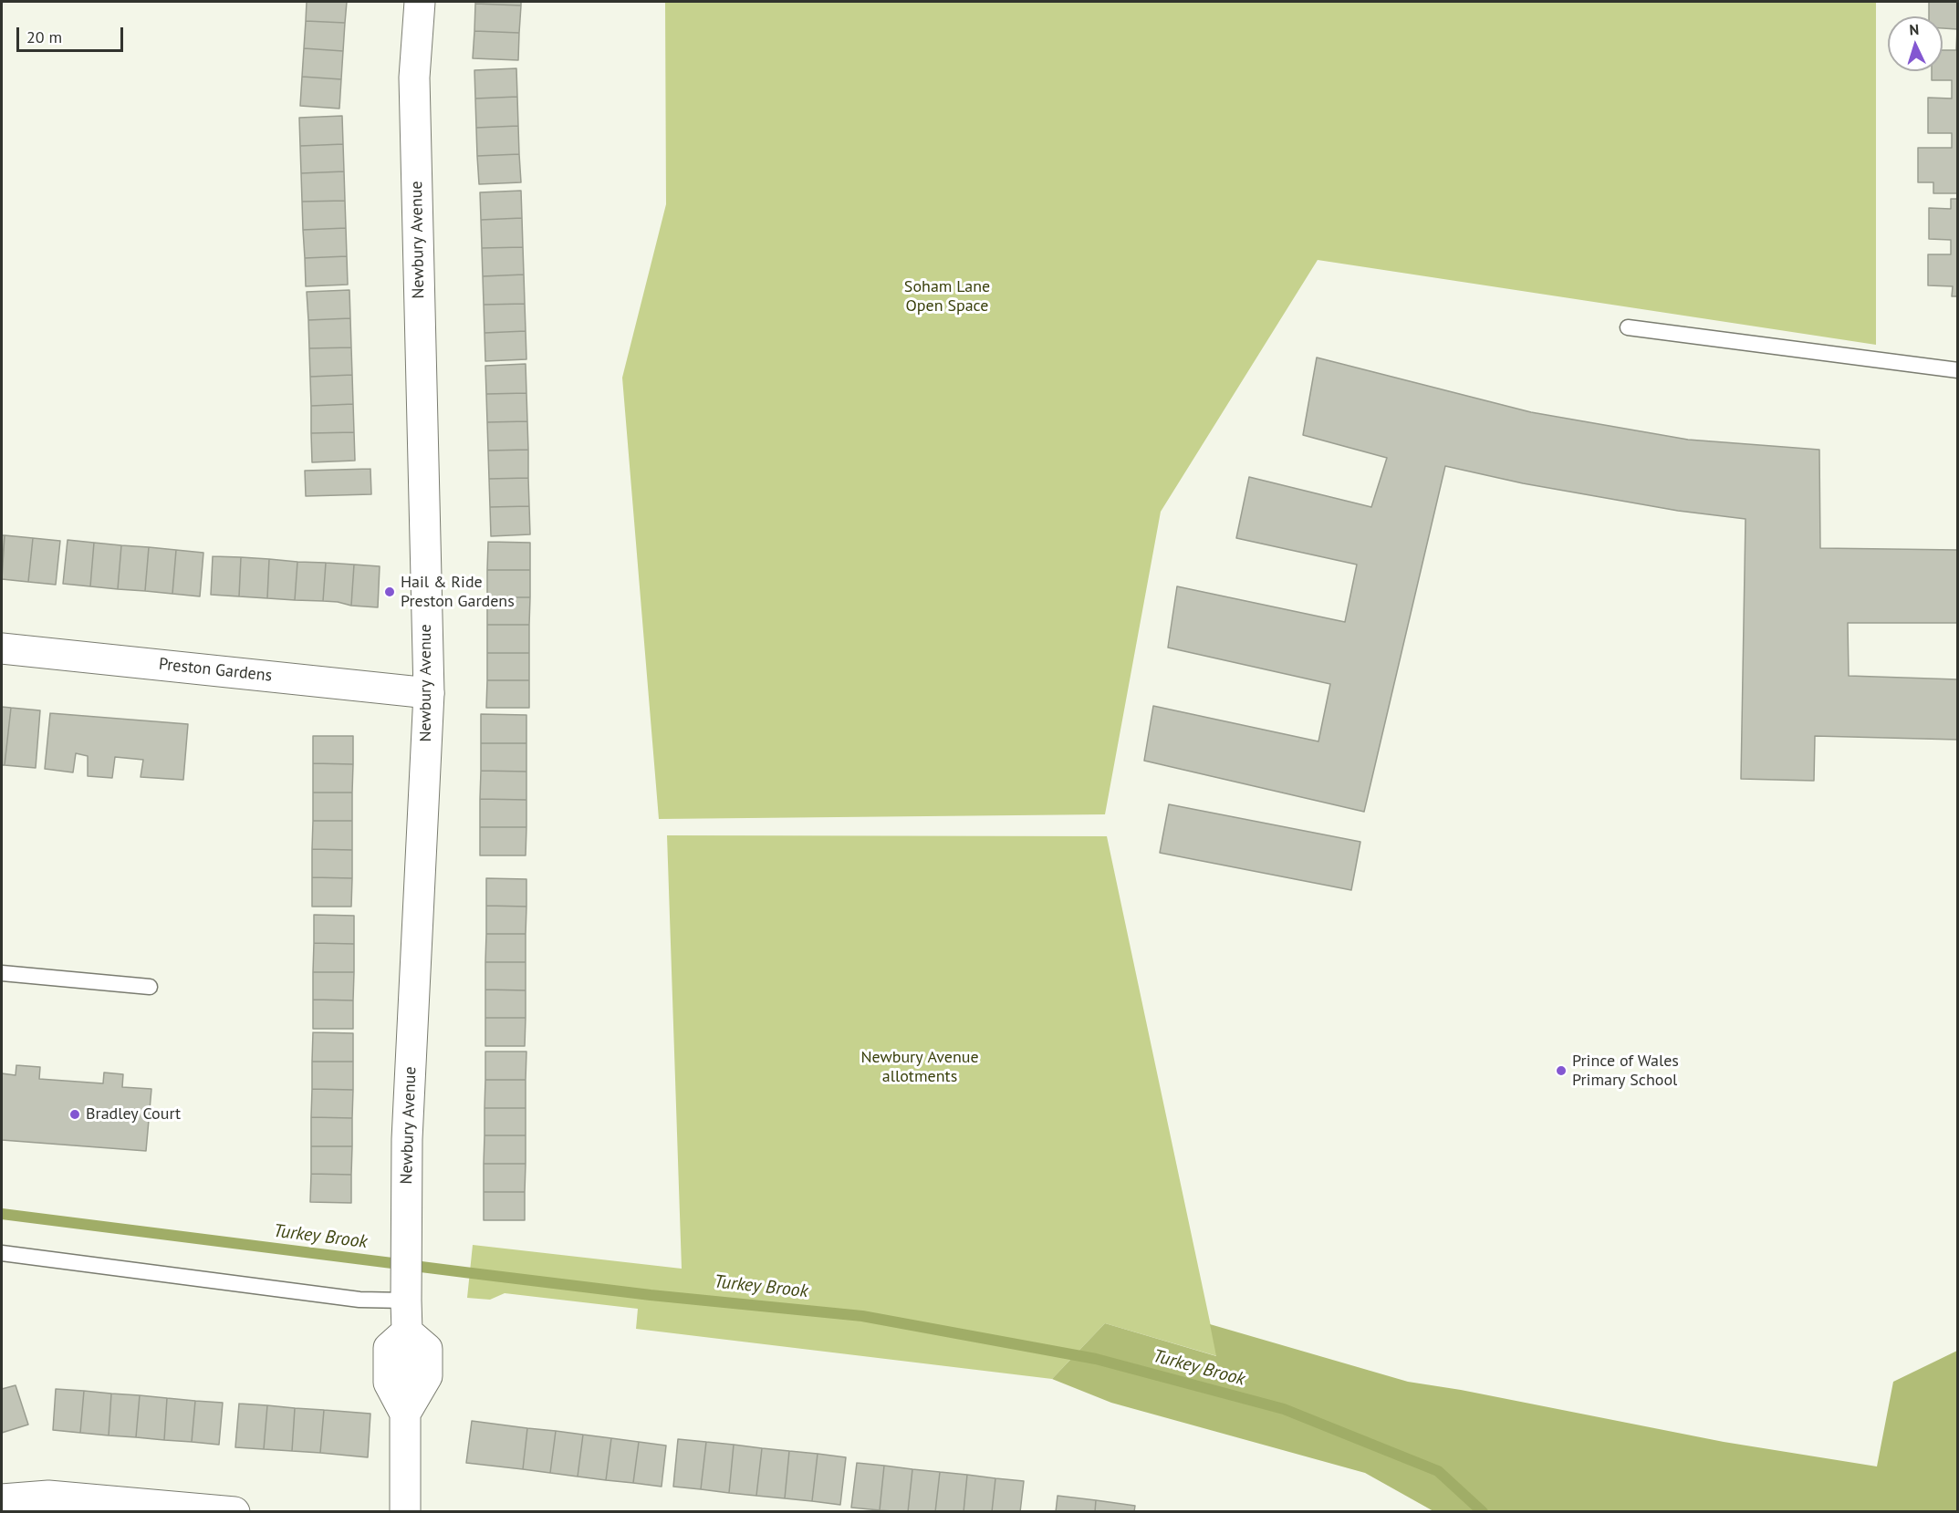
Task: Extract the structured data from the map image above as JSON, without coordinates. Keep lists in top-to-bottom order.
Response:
{
  "streets": {
    "street": ["Newbury Avenue", "Preston Gardens"]
  },
  "crossings": [
    ["Newbury Avenue", "Preston Gardens"]
  ],
  "water": ["Turkey Brook"],
  "parks": ["Soham Lane Open Space", "Newbury Avenue allotments"],
  "places": ["Hail & Ride Preston Gardens", "Prince of Wales Primary School", "Bradley Court"],
  "scale_bar": "20 m",
  "north": "top"
}
